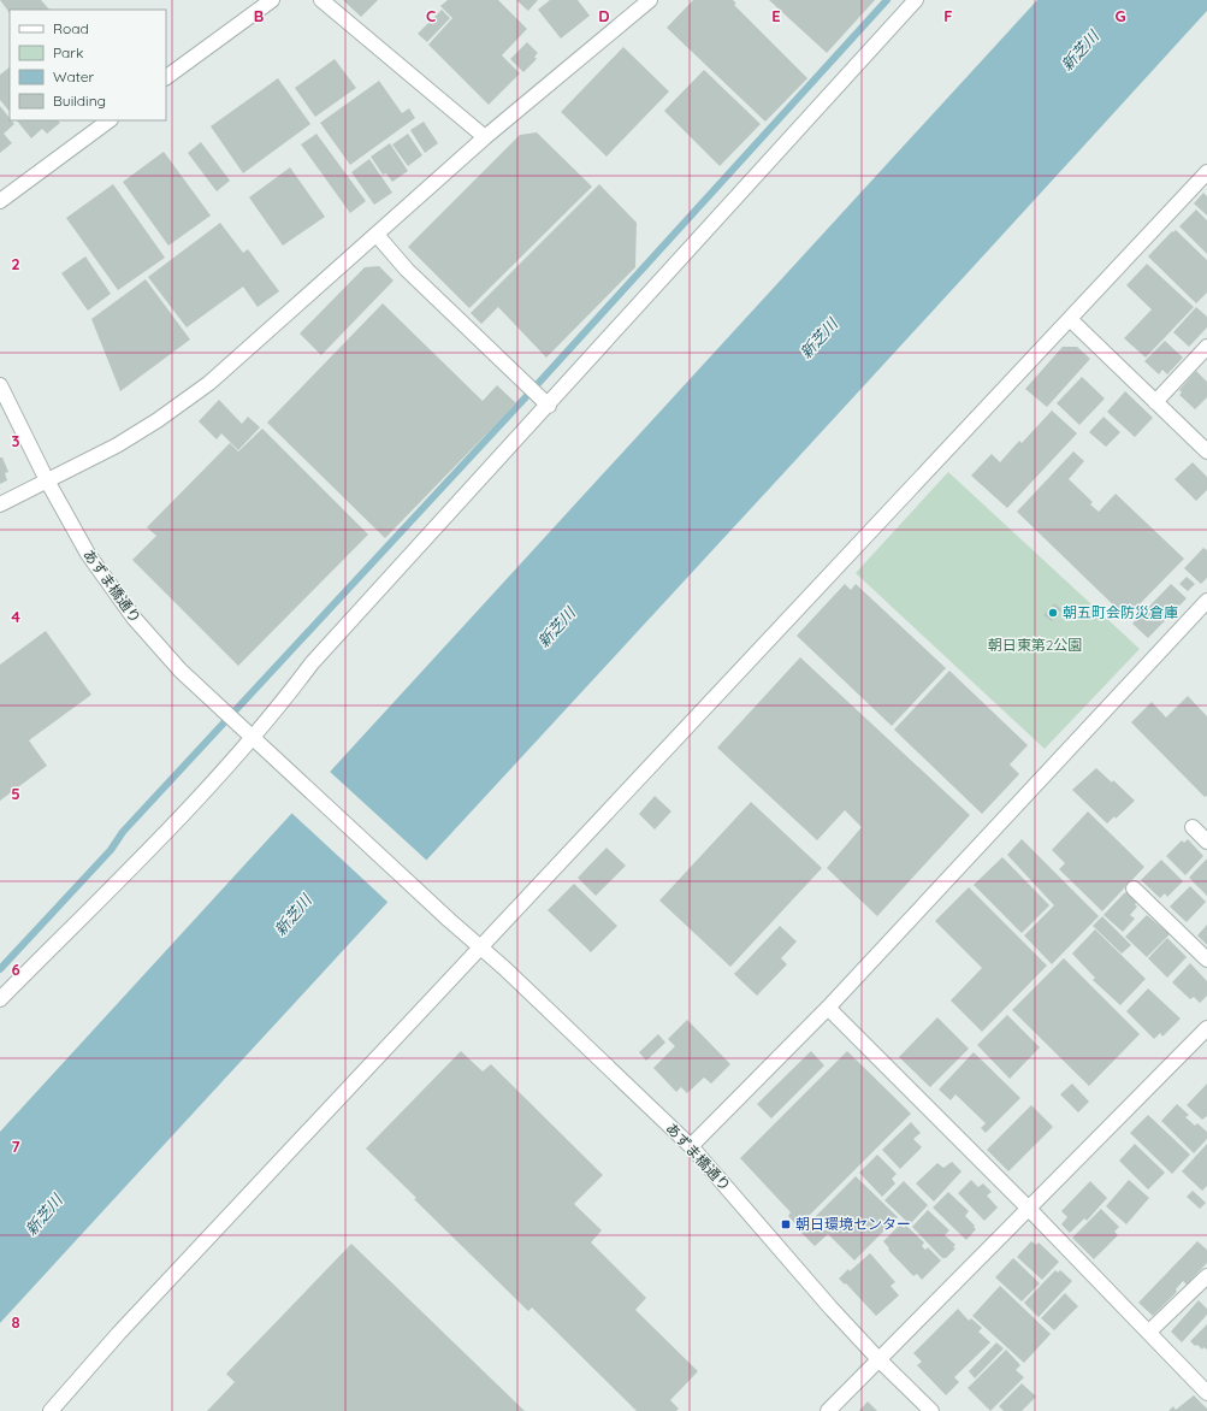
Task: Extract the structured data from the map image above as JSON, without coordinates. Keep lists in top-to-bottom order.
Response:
{
  "streets": {
    "street": ["あずま橋通り"]
  },
  "water": ["新芝川"],
  "parks": ["朝日東第2公園"],
  "places": {
    "other": ["朝五町会防災倉庫"],
    "transit": ["朝日環境センター"]
  },
  "legend": [
    "Road",
    "Park",
    "Water",
    "Building"
  ],
  "grid": {
    "columns": [
      "B",
      "C",
      "D",
      "E",
      "F",
      "G"
    ],
    "rows": [
      "2",
      "3",
      "4",
      "5",
      "6",
      "7",
      "8"
    ]
  }
}
